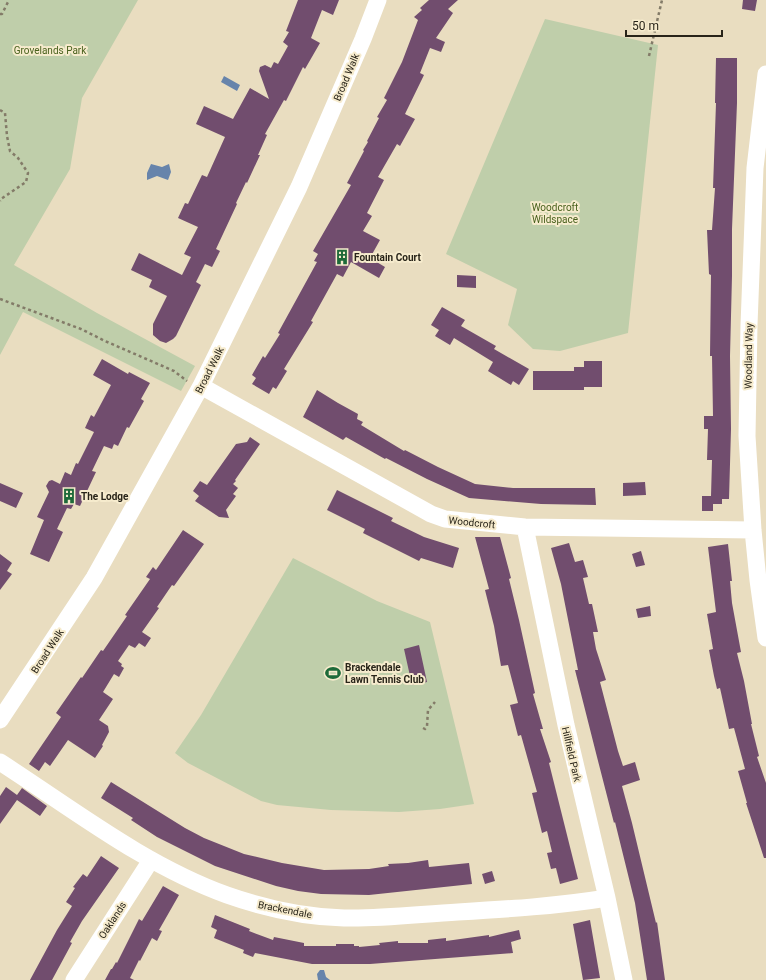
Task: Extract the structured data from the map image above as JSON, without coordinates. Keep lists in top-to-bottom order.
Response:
{
  "streets": {
    "street": [
      "Broad Walk",
      "Woodland Way",
      "Woodcroft",
      "Hillfield Park",
      "Brackendale",
      "Oaklands"
    ]
  },
  "crossings": [
    ["Broad Walk", "Woodcroft"],
    ["Woodland Way", "Woodcroft"],
    ["Woodcroft", "Hillfield Park"],
    ["Hillfield Park", "Brackendale"],
    ["Brackendale", "Oaklands"]
  ],
  "parks": ["Grovelands Park", "Woodcroft Wildspace"],
  "places": {
    "building": ["Fountain Court", "The Lodge"],
    "sports": ["Brackendale Lawn Tennis Club"]
  },
  "scale_bar": "50 m"
}
